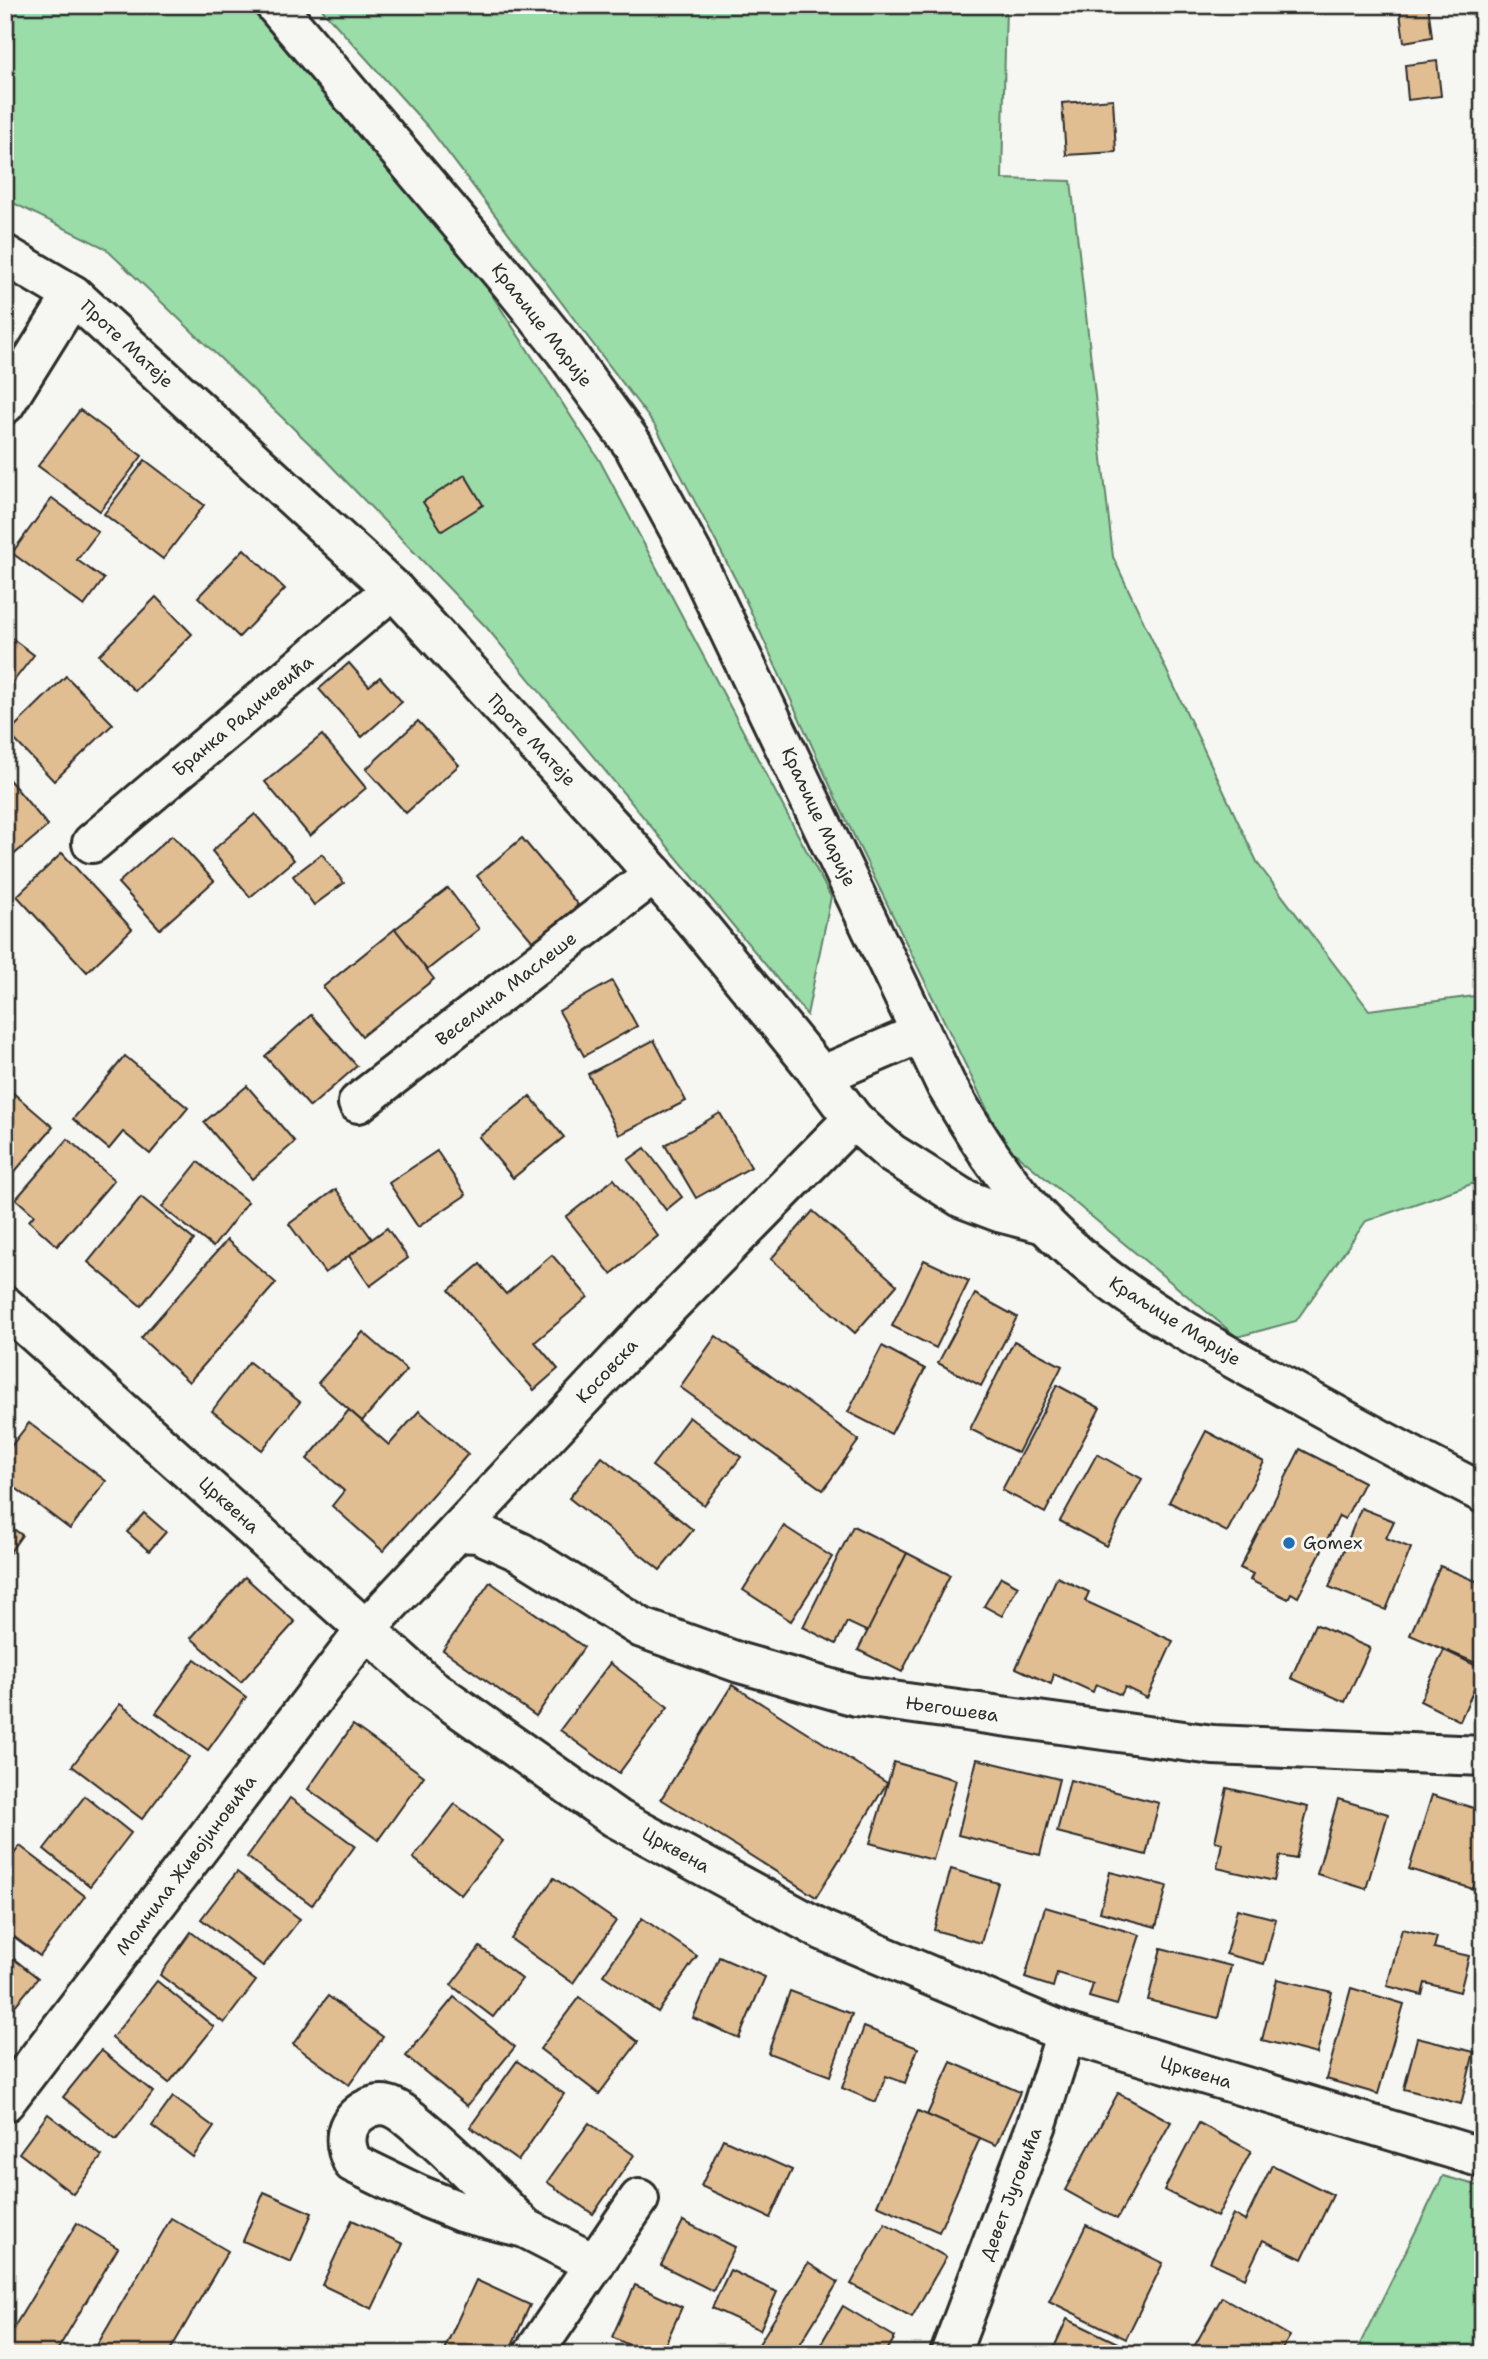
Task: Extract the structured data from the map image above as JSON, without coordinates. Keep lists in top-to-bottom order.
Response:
{
  "streets": {
    "street": [
      "Краљице Марије",
      "Проте Матеје",
      "Бранка Радичевића",
      "Веселина Маслеше",
      "Косовска",
      "Црквена",
      "Његошева",
      "Момчила Живојиновића",
      "Девет Југовића"
    ]
  },
  "crossings": [
    ["Краљице Марије", "Проте Матеје"],
    ["Проте Матеје", "Бранка Радичевића"],
    ["Проте Матеје", "Веселина Маслеше"],
    ["Проте Матеје", "Косовска"],
    ["Косовска", "Црквена"],
    ["Косовска", "Његошева"],
    ["Косовска", "Момчила Живојиновића"],
    ["Црквена", "Момчила Живојиновића"],
    ["Црквена", "Девет Југовића"]
  ],
  "places": ["Gomex"]
}
